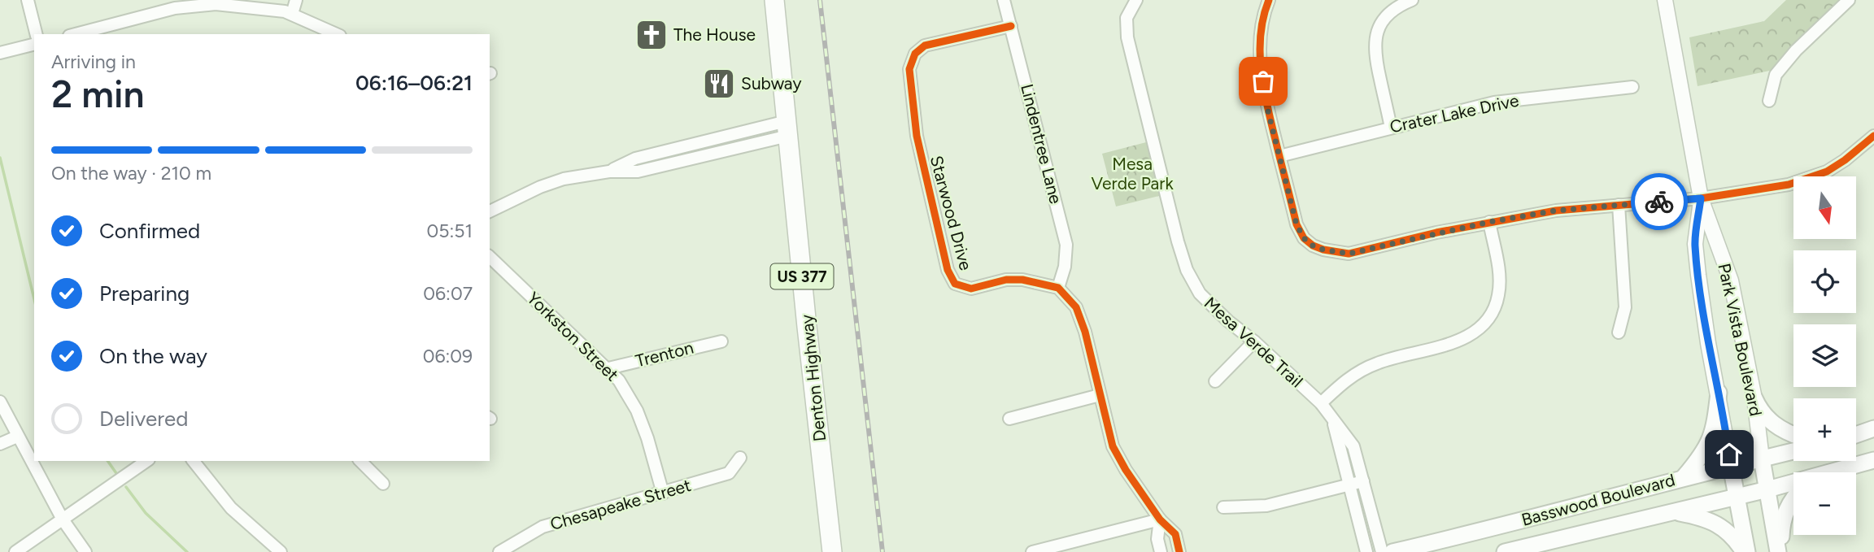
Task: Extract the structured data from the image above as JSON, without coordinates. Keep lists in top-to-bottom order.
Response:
{
  "streets": {
    "main road": [
      "US 377",
      "Park Vista Boulevard",
      "Denton Highway",
      "Basswood Boulevard"
    ],
    "street": [
      "Crater Lake Drive",
      "Lindentree Lane",
      "Starwood Drive",
      "Yorkston Street",
      "Mesa Verde Trail",
      "Trenton",
      "Chesapeake Street"
    ]
  },
  "crossings": [
    ["Lindentree Lane", "Starwood Drive"],
    ["Yorkston Street", "Trenton"],
    ["Yorkston Street", "Chesapeake Street"],
    ["Park Vista Boulevard", "Basswood Boulevard"]
  ],
  "parks": ["Mesa Verde Park"],
  "places": {
    "church": ["The House"],
    "restaurant": ["Subway"]
  },
  "north": "bottom",
  "page": {
    "heading": ["2 min", "Arriving in", "06:16–06:21"],
    "bar": "On the way · 210 m",
    "map_buttons": ["+", "−"],
    "list": [
      ["Confirmed", "05:51"],
      ["Preparing", "06:07"],
      ["On the way", "06:09"],
      "Delivered"
    ]
  }
}
